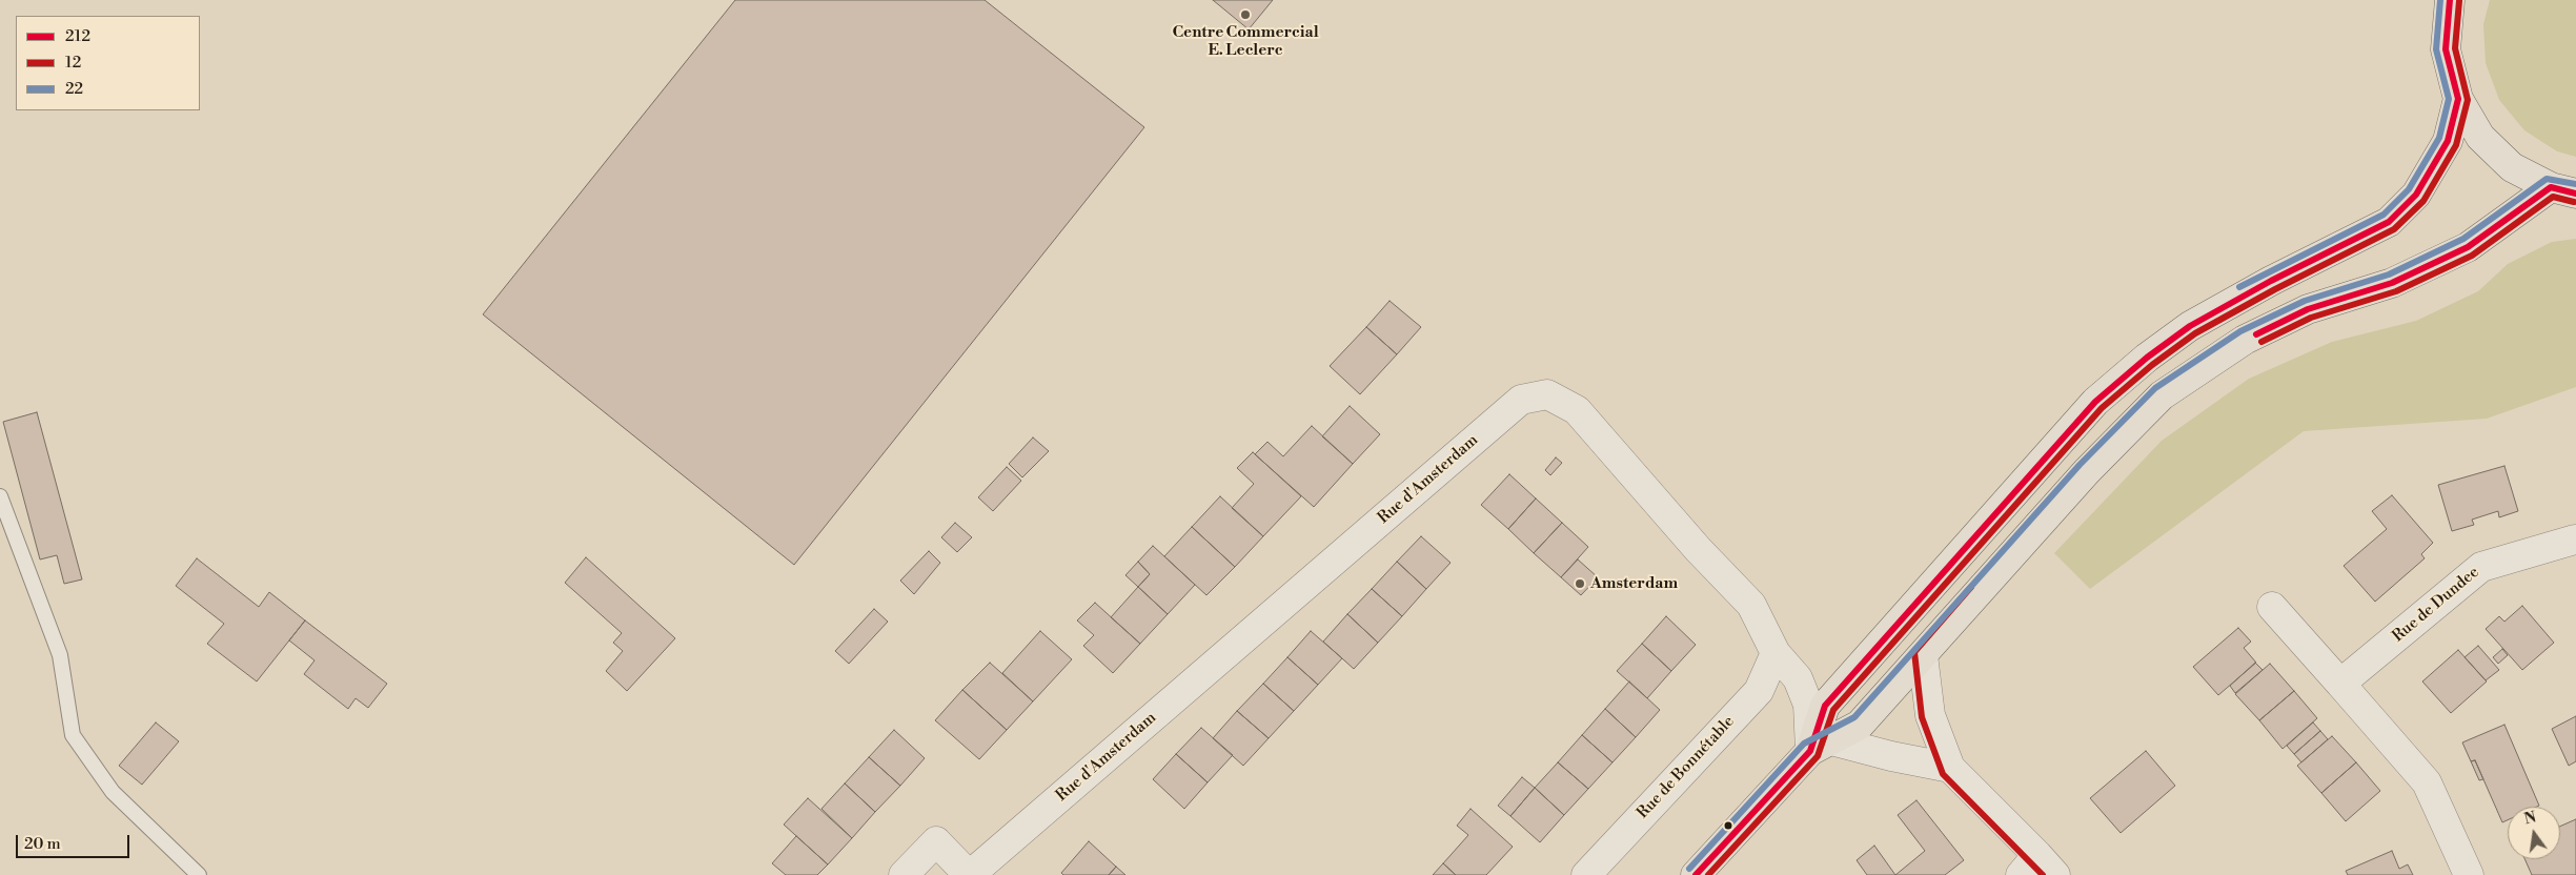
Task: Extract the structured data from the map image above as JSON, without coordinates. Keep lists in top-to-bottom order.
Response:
{
  "streets": {
    "street": ["Rue d'Amsterdam", "Rue de Dundee", "Rue de Bonnétable"]
  },
  "crossings": [
    ["Rue d'Amsterdam", "Rue de Bonnétable"]
  ],
  "places": ["Centre Commercial E. Leclerc", "Amsterdam"],
  "lines": ["transit line 212", "transit line 22", "transit line 12"],
  "legend": ["212", "12", "22"],
  "scale_bar": "20 m",
  "north": "top"
}
